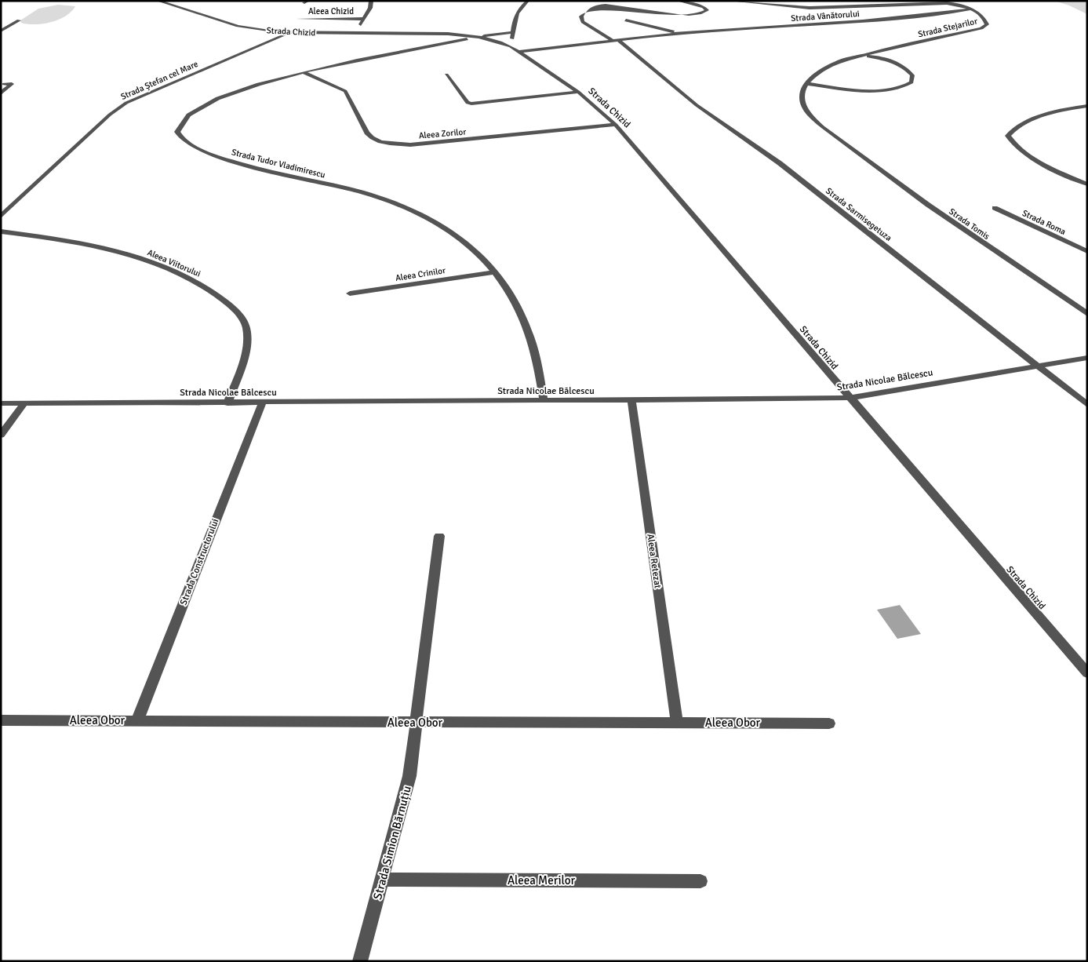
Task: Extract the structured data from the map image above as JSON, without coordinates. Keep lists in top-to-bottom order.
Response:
{
  "streets": {
    "street": [
      "Aleea Chizid",
      "Strada Vânătorului",
      "Strada Stejarilor",
      "Strada Chizid",
      "Strada Ștefan cel Mare",
      "Aleea Zorilor",
      "Strada Tudor Vladimirescu",
      "Strada Sarmisegetuza",
      "Strada Roma",
      "Strada Tomis",
      "Aleea Viitorului",
      "Aleea Crinilor",
      "Strada Nicolae Bălcescu",
      "Aleea Retezat",
      "Strada Constructorului",
      "Aleea Obor",
      "Strada Simion Bărnuțiu",
      "Aleea Merilor"
    ]
  },
  "crossings": [
    ["Aleea Chizid", "Strada Chizid"],
    ["Strada Vânătorului", "Strada Stejarilor"],
    ["Strada Vânătorului", "Strada Chizid"],
    ["Strada Vânătorului", "Strada Sarmisegetuza"],
    ["Strada Stejarilor", "Strada Tomis"],
    ["Strada Chizid", "Strada Ștefan cel Mare"],
    ["Strada Chizid", "Aleea Zorilor"],
    ["Strada Chizid", "Strada Tudor Vladimirescu"],
    ["Strada Chizid", "Strada Nicolae Bălcescu"],
    ["Aleea Zorilor", "Strada Tudor Vladimirescu"],
    ["Strada Tudor Vladimirescu", "Aleea Crinilor"],
    ["Strada Tudor Vladimirescu", "Strada Nicolae Bălcescu"],
    ["Strada Sarmisegetuza", "Strada Nicolae Bălcescu"],
    ["Aleea Viitorului", "Strada Nicolae Bălcescu"],
    ["Strada Nicolae Bălcescu", "Aleea Retezat"],
    ["Strada Nicolae Bălcescu", "Strada Constructorului"],
    ["Aleea Retezat", "Aleea Obor"],
    ["Strada Constructorului", "Aleea Obor"],
    ["Aleea Obor", "Strada Simion Bărnuțiu"],
    ["Strada Simion Bărnuțiu", "Aleea Merilor"]
  ]
}
